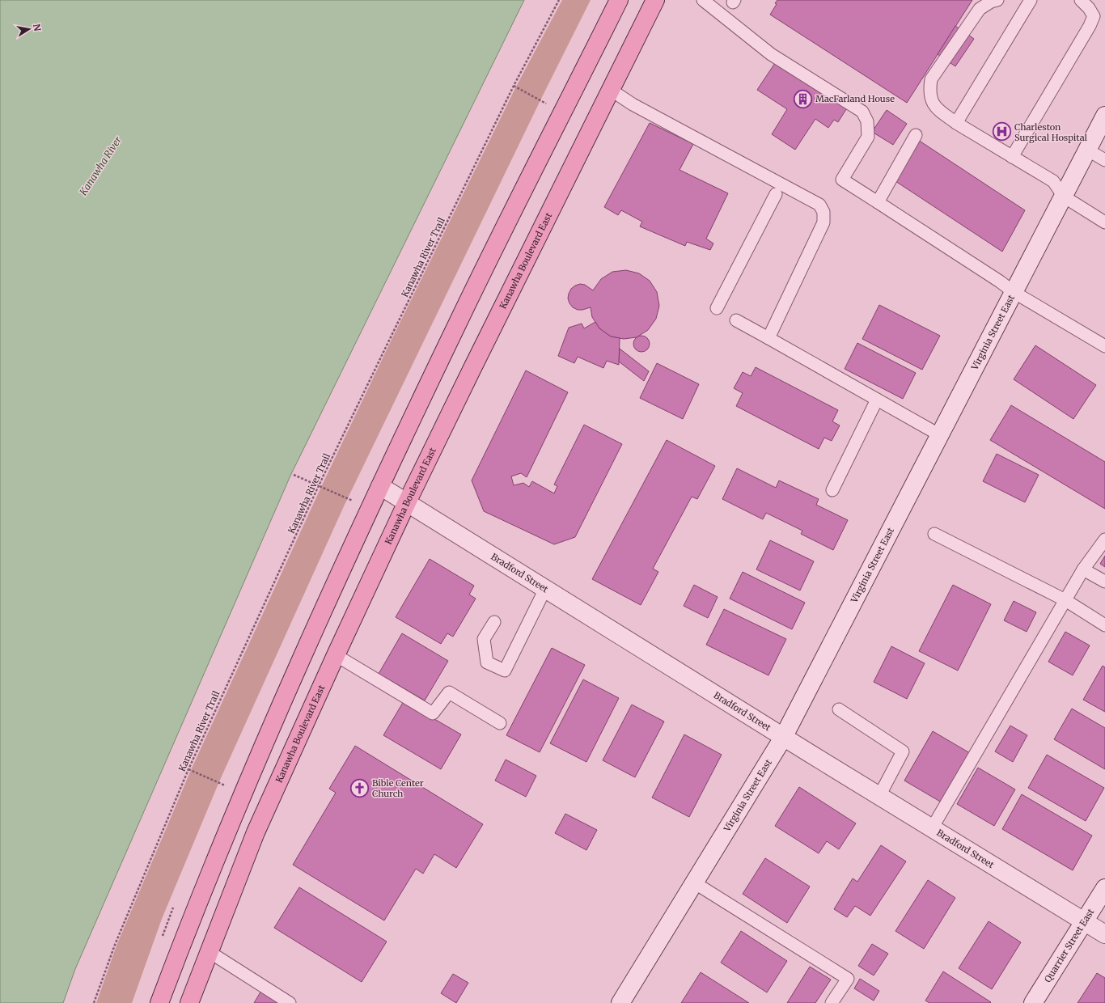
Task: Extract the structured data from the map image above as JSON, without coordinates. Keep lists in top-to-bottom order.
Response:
{
  "streets": {
    "main road": [
      "Kanawha Boulevard East",
      "Virginia Street East",
      "Bradford Street",
      "Quarrier Street East"
    ],
    "path": ["Kanawha River Trail"]
  },
  "crossings": [
    ["Kanawha Boulevard East", "Bradford Street"],
    ["Virginia Street East", "Bradford Street"],
    ["Bradford Street", "Quarrier Street East"]
  ],
  "water": ["Kanawha River"],
  "places": {
    "building": ["MacFarland House"],
    "hospital": ["Charleston Surgical Hospital"],
    "church": ["Bible Center Church"]
  },
  "north": "right"
}
